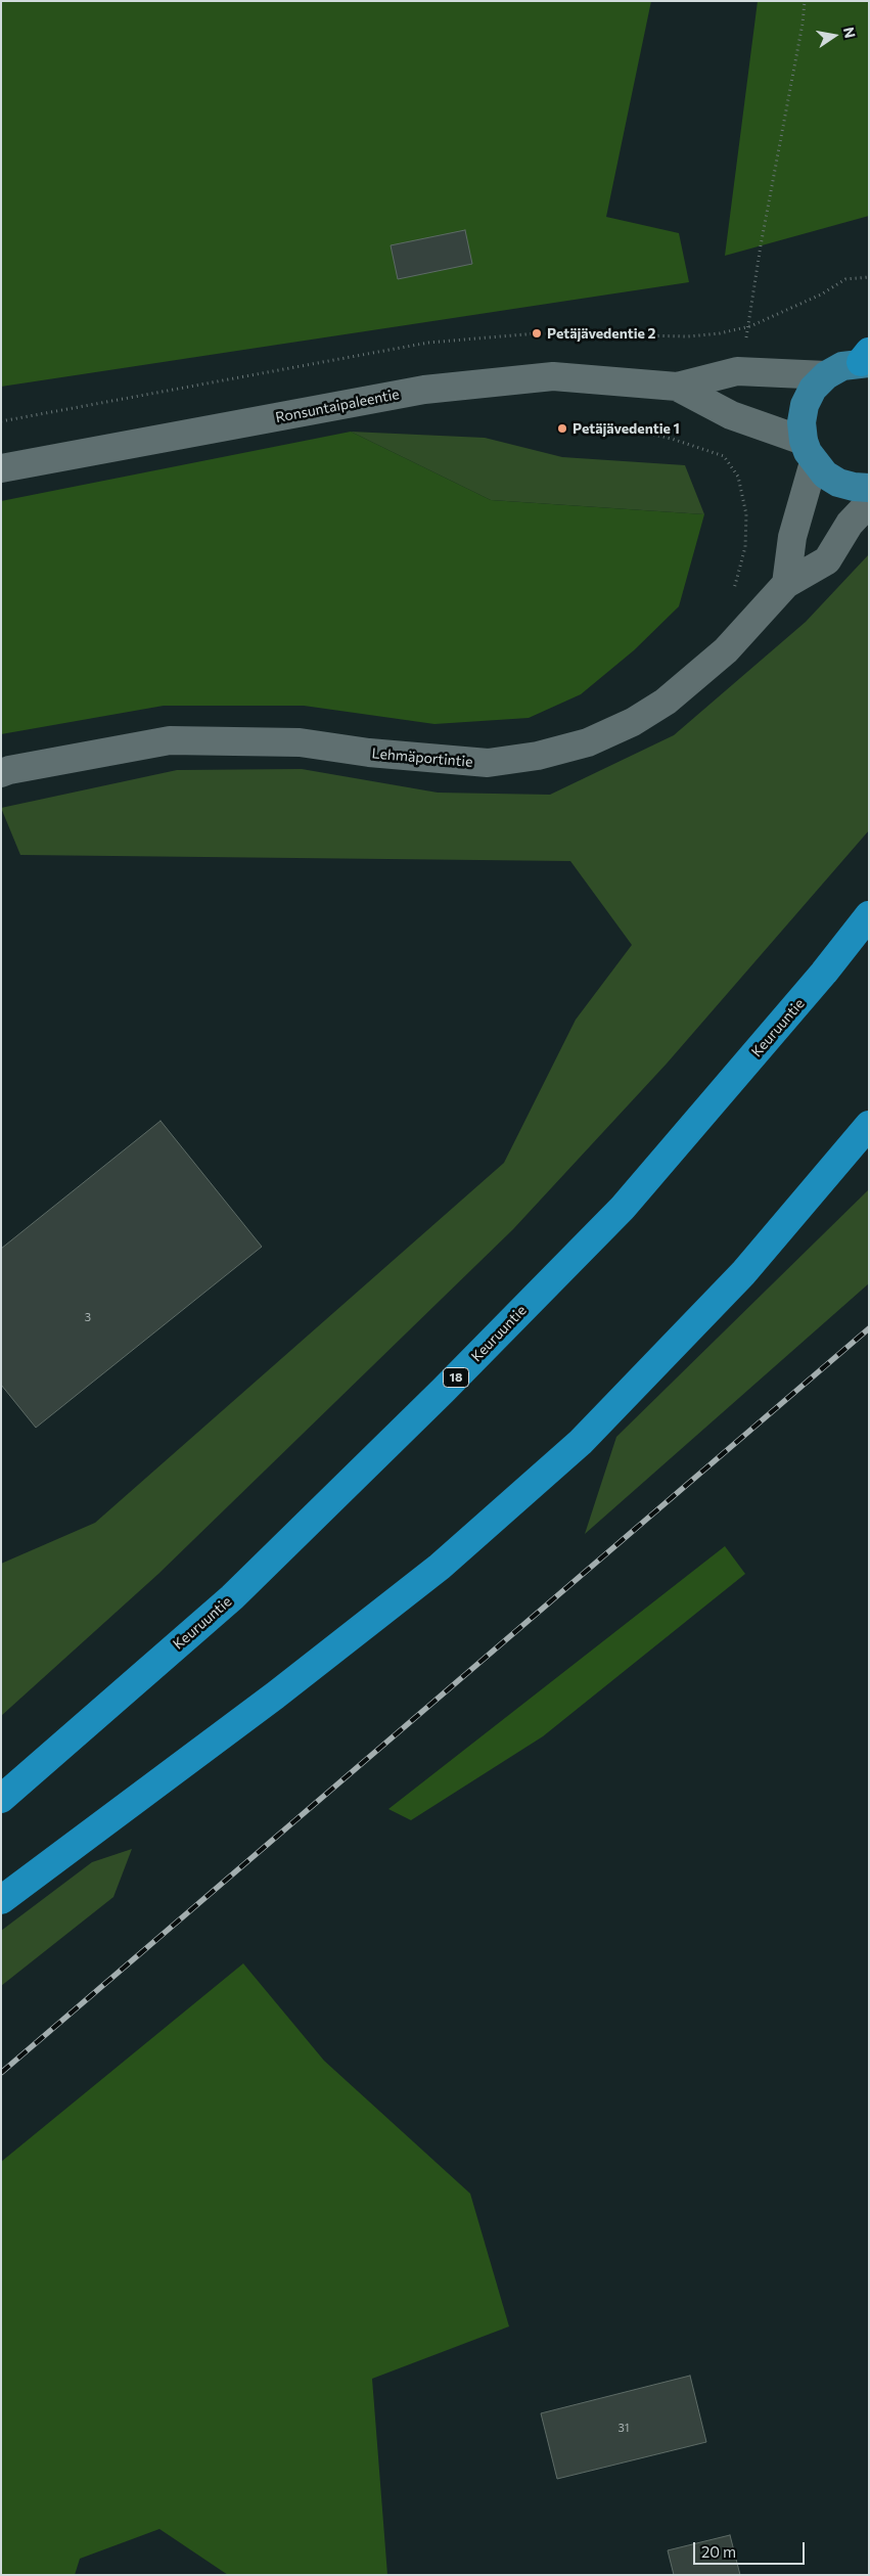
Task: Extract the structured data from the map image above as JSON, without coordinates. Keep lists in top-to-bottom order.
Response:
{
  "streets": {
    "highway": ["Keuruuntie", "18"],
    "street": ["Ronsuntaipaleentie", "Lehmäportintie"]
  },
  "places": ["Petäjävedentie 2", "Petäjävedentie 1"],
  "house_numbers": ["3", "31"],
  "scale_bar": "20 m",
  "north": "right"
}
